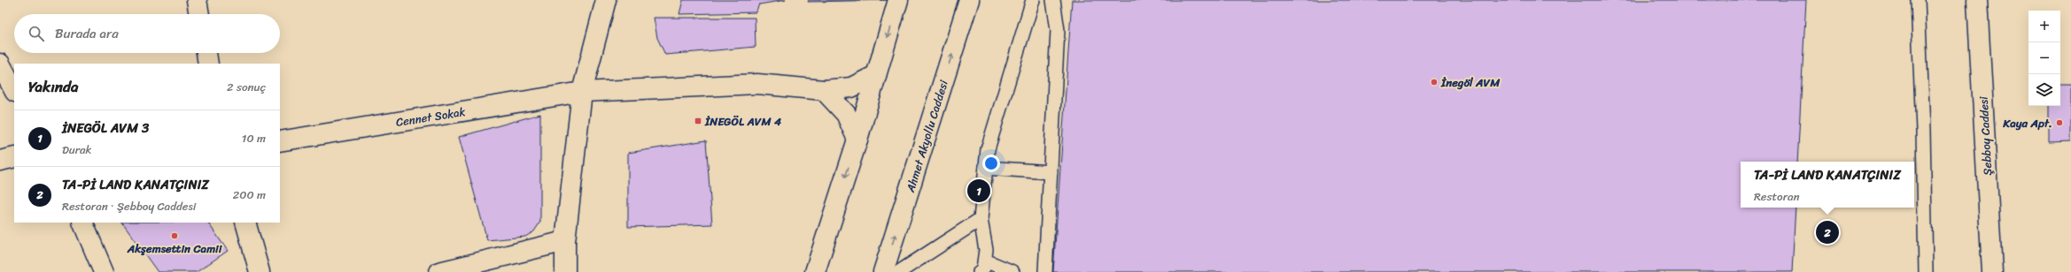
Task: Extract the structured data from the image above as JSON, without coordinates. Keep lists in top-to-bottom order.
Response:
{
  "streets": {
    "street": ["Cennet Sokak", "Ahmet Akyollu Caddesi", "Şebboy Caddesi"]
  },
  "places": {
    "other": ["İnegöl AVM", "Kaya Apt.", "Akşemsettin Camii"],
    "transit": ["İNEGÖL AVM 4"]
  },
  "page": {
    "map_buttons": ["+", "−"],
    "search": "Burada ara",
    "heading": ["Yakında", "2 sonuç"],
    "list": [
      {
        "mark": "1",
        "name": "İNEGÖL AVM 3",
        "note": "Durak",
        "value": "10 m"
      },
      {
        "mark": "2",
        "name": "TA-Pİ LAND KANATÇINIZ",
        "note": "Restoran · Şebboy Caddesi",
        "value": "200 m"
      }
    ],
    "popup": ["TA-Pİ LAND KANATÇINIZ", "Restoran"],
    "pins": ["1", "2"]
  }
}
